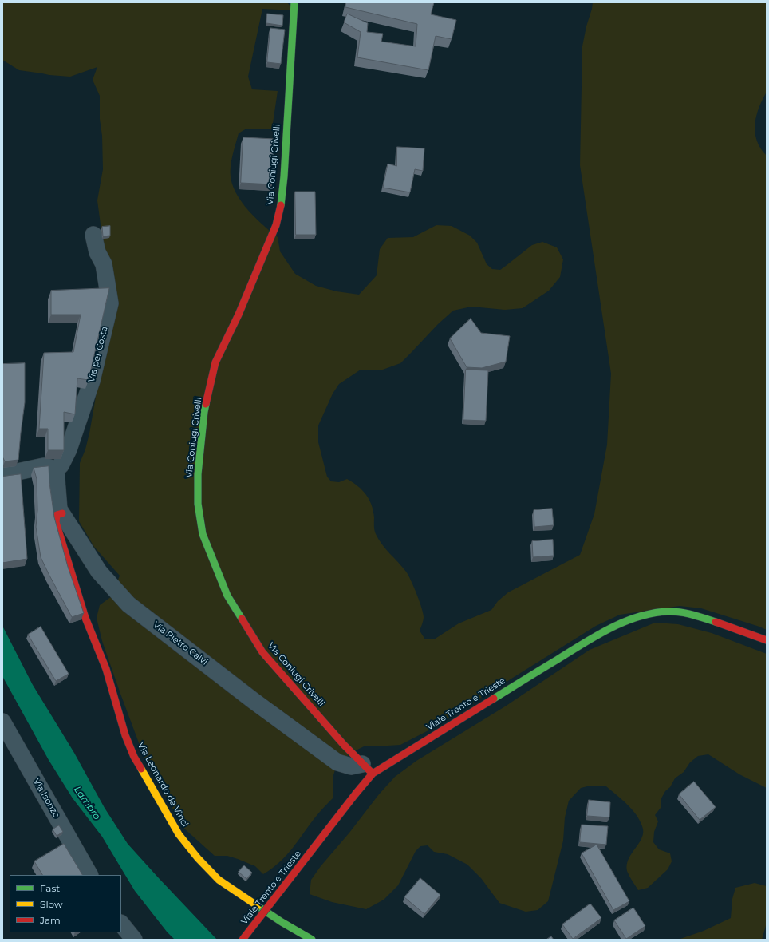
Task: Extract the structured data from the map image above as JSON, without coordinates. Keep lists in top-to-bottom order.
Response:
{
  "streets": {
    "street": [
      "Via Coniugi Crivelli",
      "Via per Costa",
      "Via Pietro Calvi",
      "Viale Trento e Trieste",
      "Via Leonardo da Vinci",
      "Via Isonzo"
    ]
  },
  "crossings": [
    ["Via Coniugi Crivelli", "Via Pietro Calvi"],
    ["Via Coniugi Crivelli", "Viale Trento e Trieste"],
    ["Via per Costa", "Via Pietro Calvi"],
    ["Via Pietro Calvi", "Viale Trento e Trieste"],
    ["Via Pietro Calvi", "Via Leonardo da Vinci"]
  ],
  "water": ["Lambro"],
  "legend": ["Fast", "Slow", "Jam"]
}
